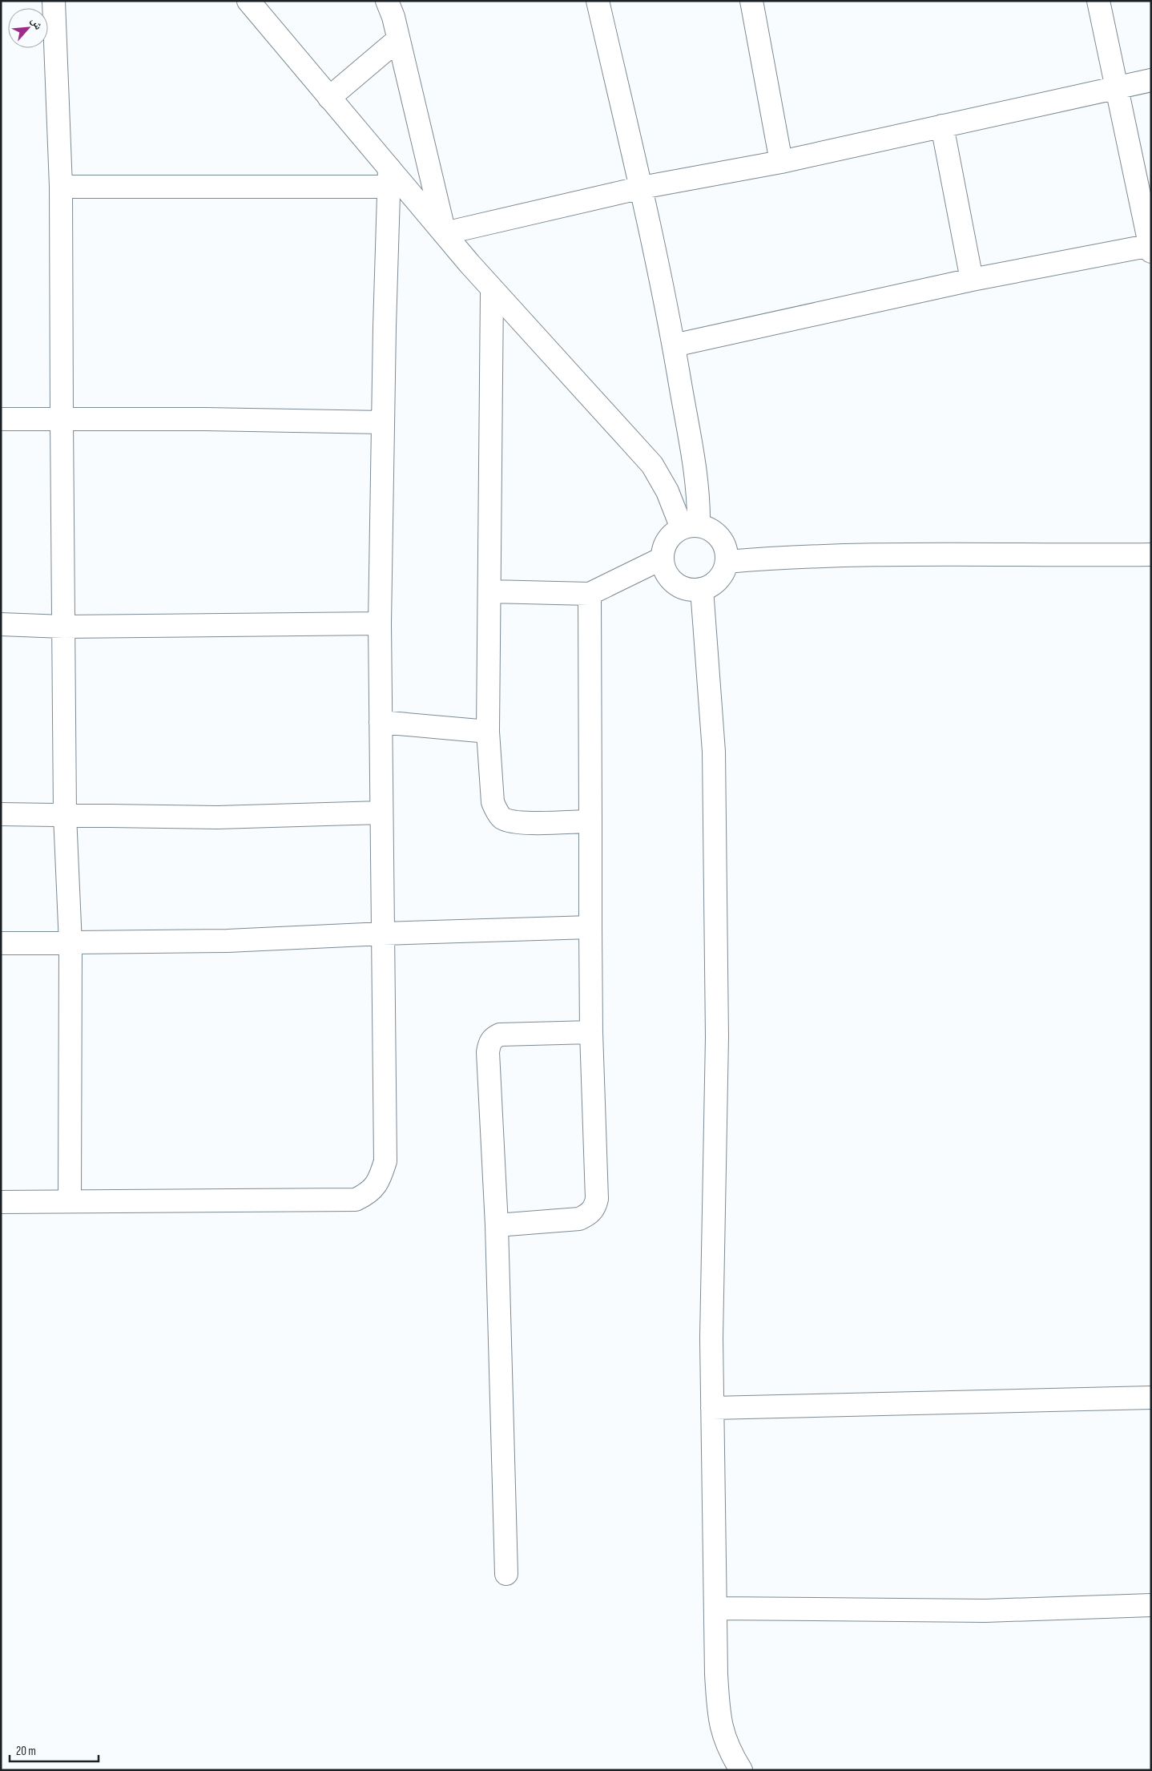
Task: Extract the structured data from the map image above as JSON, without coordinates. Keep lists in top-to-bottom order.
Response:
{
  "scale_bar": "20 m",
  "north": "top right"
}
